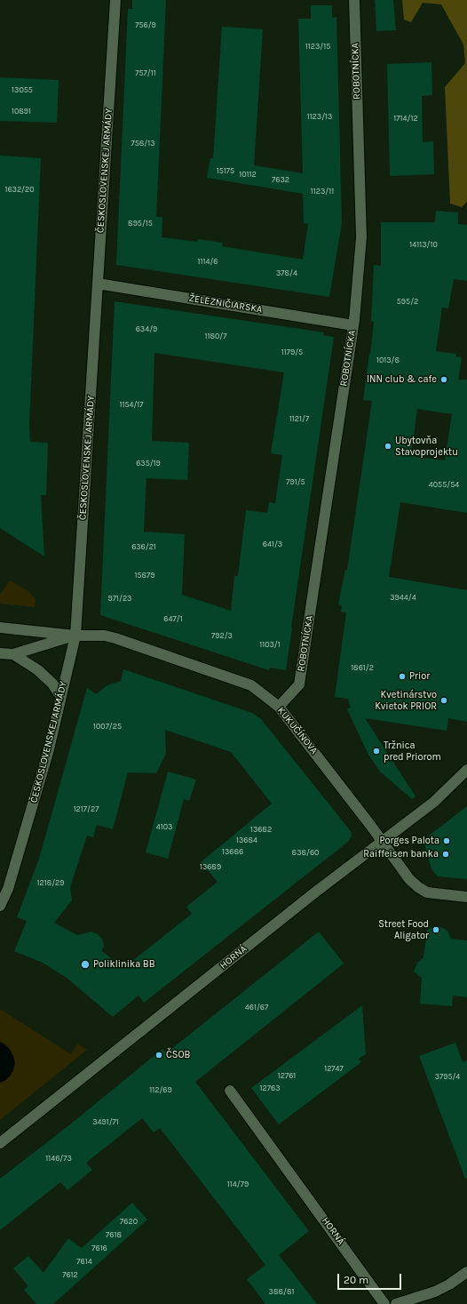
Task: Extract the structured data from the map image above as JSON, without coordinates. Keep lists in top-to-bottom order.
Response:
{
  "streets": {
    "street": [
      "ROBOTNÍCKA",
      "ČESKOSLOVENSKEJ ARMÁDY",
      "ŽELEZNIČIARSKA",
      "KUKUČÍNOVA",
      "HORNÁ"
    ]
  },
  "crossings": [
    ["ROBOTNÍCKA", "ŽELEZNIČIARSKA"],
    ["ROBOTNÍCKA", "KUKUČÍNOVA"],
    ["ČESKOSLOVENSKEJ ARMÁDY", "ŽELEZNIČIARSKA"],
    ["ČESKOSLOVENSKEJ ARMÁDY", "KUKUČÍNOVA"],
    ["KUKUČÍNOVA", "HORNÁ"]
  ],
  "places": [
    "INN club & cafe",
    "Ubytovňa Stavoprojektu",
    "Prior",
    "Kvetinárstvo Kvietok PRIOR",
    "Tržnica pred Priorom",
    "Porges Palota",
    "Raiffeisen banka",
    "Street Food Aligator",
    "Poliklinika BB",
    "ČSOB"
  ],
  "house_numbers": [
    "756/9",
    "1123/15",
    "757/11",
    "13055",
    "10891",
    "1123/13",
    "1714/12",
    "758/13",
    "15175",
    "10112",
    "7632",
    "1632/20",
    "1123/11",
    "895/15",
    "14113/10",
    "1114/6",
    "378/4",
    "595/2",
    "634/9",
    "1180/7",
    "1179/5",
    "1013/8",
    "1154/17",
    "1121/7",
    "635/19",
    "791/5",
    "4055/54",
    "641/3",
    "636/21",
    "15879",
    "3944/4",
    "971/23",
    "647/1",
    "792/3",
    "1103/1",
    "1861/2",
    "1007/25",
    "1217/27",
    "4103",
    "13682",
    "13684",
    "13686",
    "838/60",
    "13689",
    "1218/29",
    "461/67",
    "12747",
    "12761",
    "3795/4",
    "12763",
    "112/69",
    "3491/71",
    "1146/73",
    "114/79",
    "7620",
    "7618",
    "7616",
    "7614",
    "7612",
    "388/81"
  ],
  "scale_bar": "20 m"
}
